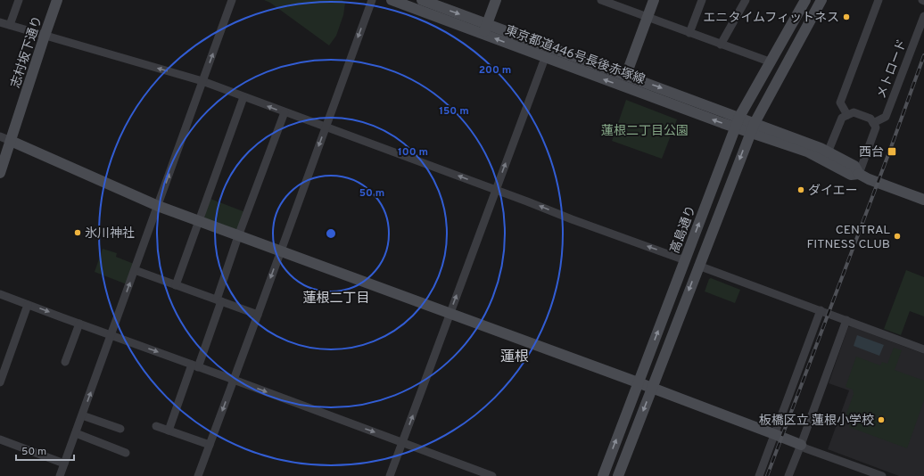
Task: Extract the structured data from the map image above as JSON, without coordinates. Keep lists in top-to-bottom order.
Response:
{
  "streets": {
    "main road": ["志村坂下通り", "東京都道446号長後赤塚線", "高島通り"],
    "street": ["メトロード"]
  },
  "crossings": [
    ["東京都道446号長後赤塚線", "高島通り"]
  ],
  "districts": ["蓮根二丁目", "蓮根"],
  "parks": ["蓮根二丁目公園"],
  "places": {
    "other": [
      "エニタイムフィットネス",
      "ダイエー",
      "氷川神社",
      "CENTRAL FITNESS CLUB",
      "板橋区立 蓮根小学校"
    ],
    "transit": ["西台"]
  },
  "scale_bar": "50 m",
  "rings": [
    "200 m",
    "150 m",
    "100 m",
    "50 m"
  ]
}
